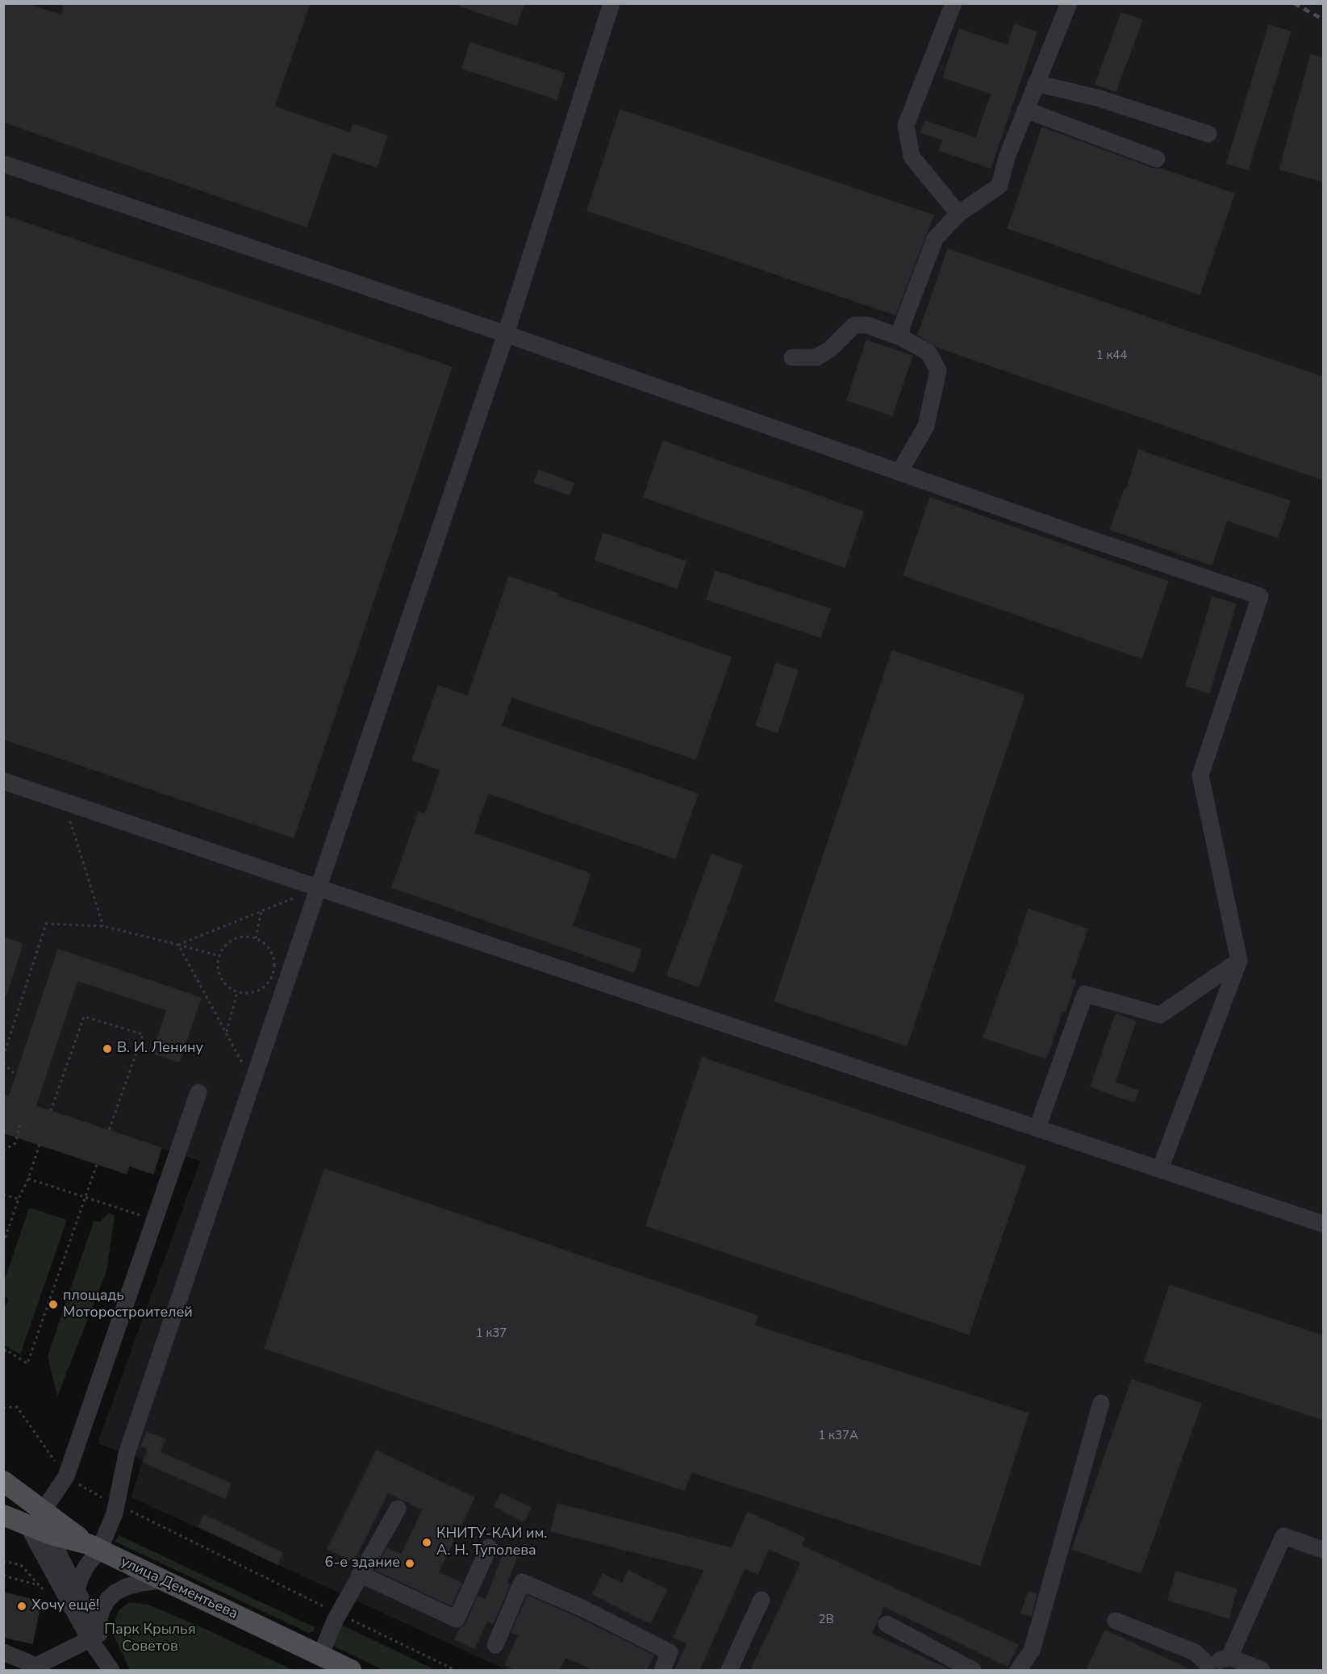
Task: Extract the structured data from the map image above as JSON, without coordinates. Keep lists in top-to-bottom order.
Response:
{
  "streets": {
    "main road": ["улица Дементьева"]
  },
  "parks": ["Парк Крылья Советов"],
  "places": [
    "В. И. Ленину",
    "площадь Моторостроителей",
    "КНИТУ-КАИ им. А. Н. Туполева",
    "6-е здание",
    "Хочу ещё!"
  ],
  "house_numbers": [
    "1 к44",
    "1 к37",
    "1 к37А",
    "2В"
  ]
}
